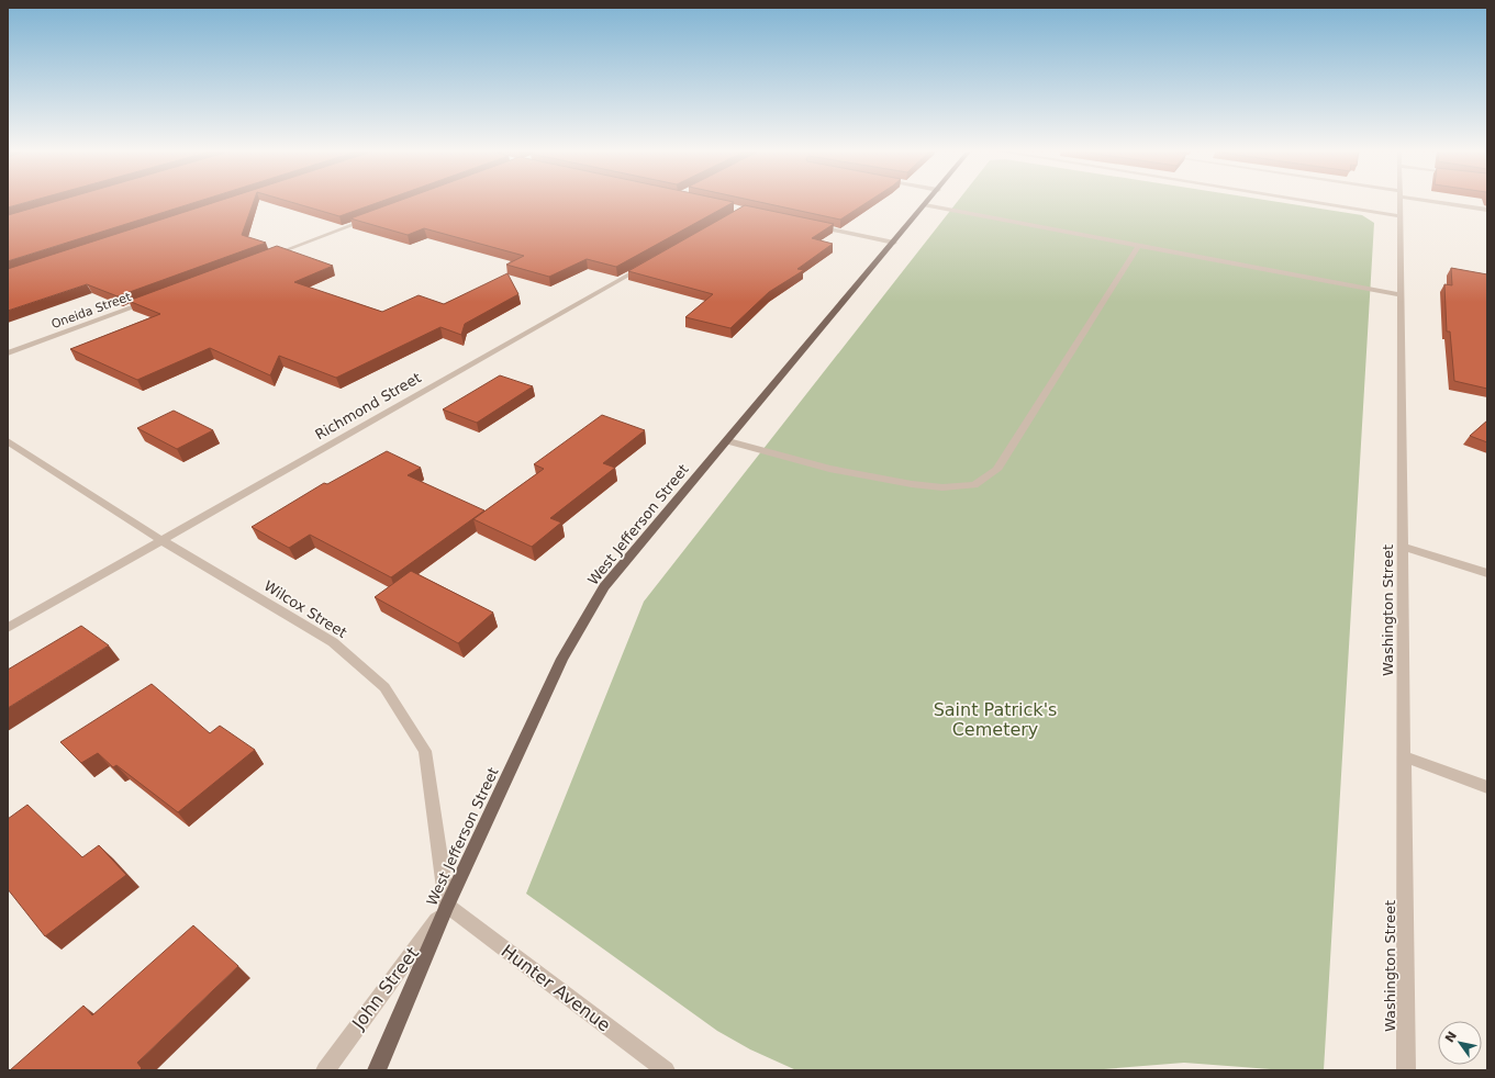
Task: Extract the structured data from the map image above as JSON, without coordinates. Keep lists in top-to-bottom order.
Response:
{
  "streets": {
    "main road": ["West Jefferson Street"],
    "street": [
      "Oneida Street",
      "Richmond Street",
      "Wilcox Street",
      "Washington Street",
      "John Street",
      "Hunter Avenue"
    ]
  },
  "crossings": [
    ["Richmond Street", "Wilcox Street"],
    ["West Jefferson Street", "Wilcox Street"],
    ["West Jefferson Street", "John Street"],
    ["West Jefferson Street", "Hunter Avenue"],
    ["Wilcox Street", "John Street"],
    ["Wilcox Street", "Hunter Avenue"],
    ["John Street", "Hunter Avenue"]
  ],
  "parks": ["Saint Patrick's Cemetery"],
  "north": "top left"
}
